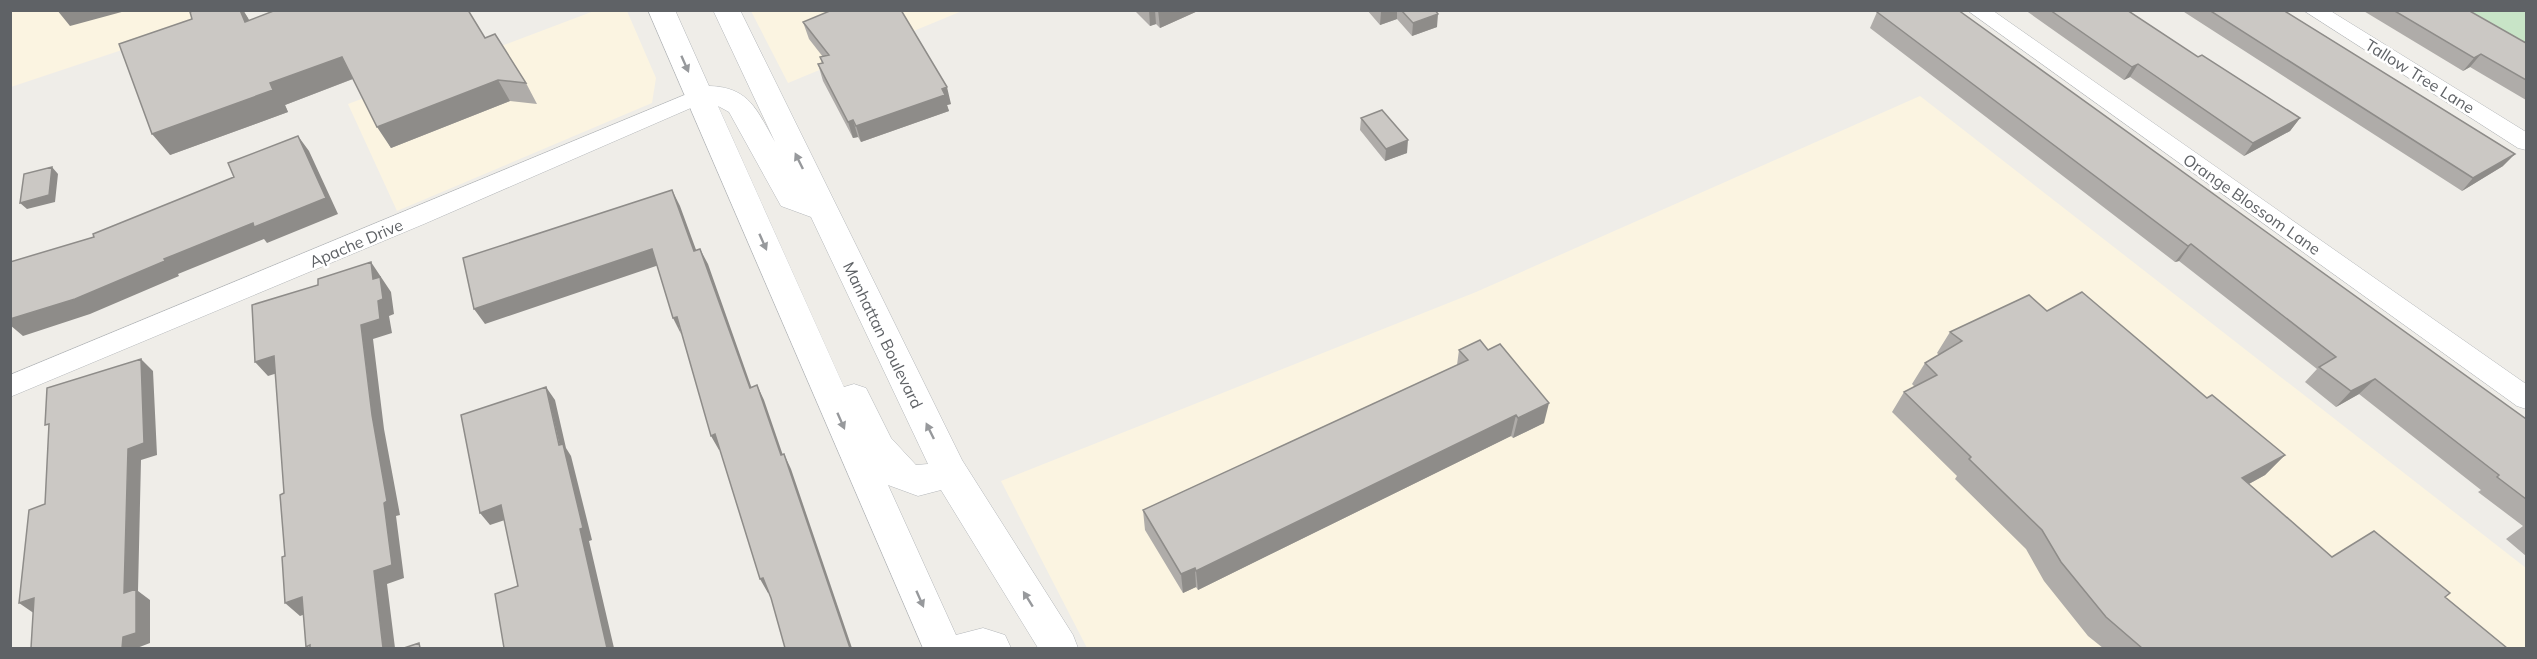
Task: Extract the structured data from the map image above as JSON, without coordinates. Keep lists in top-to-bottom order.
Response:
{
  "streets": {
    "street": [
      "Tallow Tree Lane",
      "Orange Blossom Lane",
      "Apache Drive",
      "Manhattan Boulevard"
    ]
  }
}
